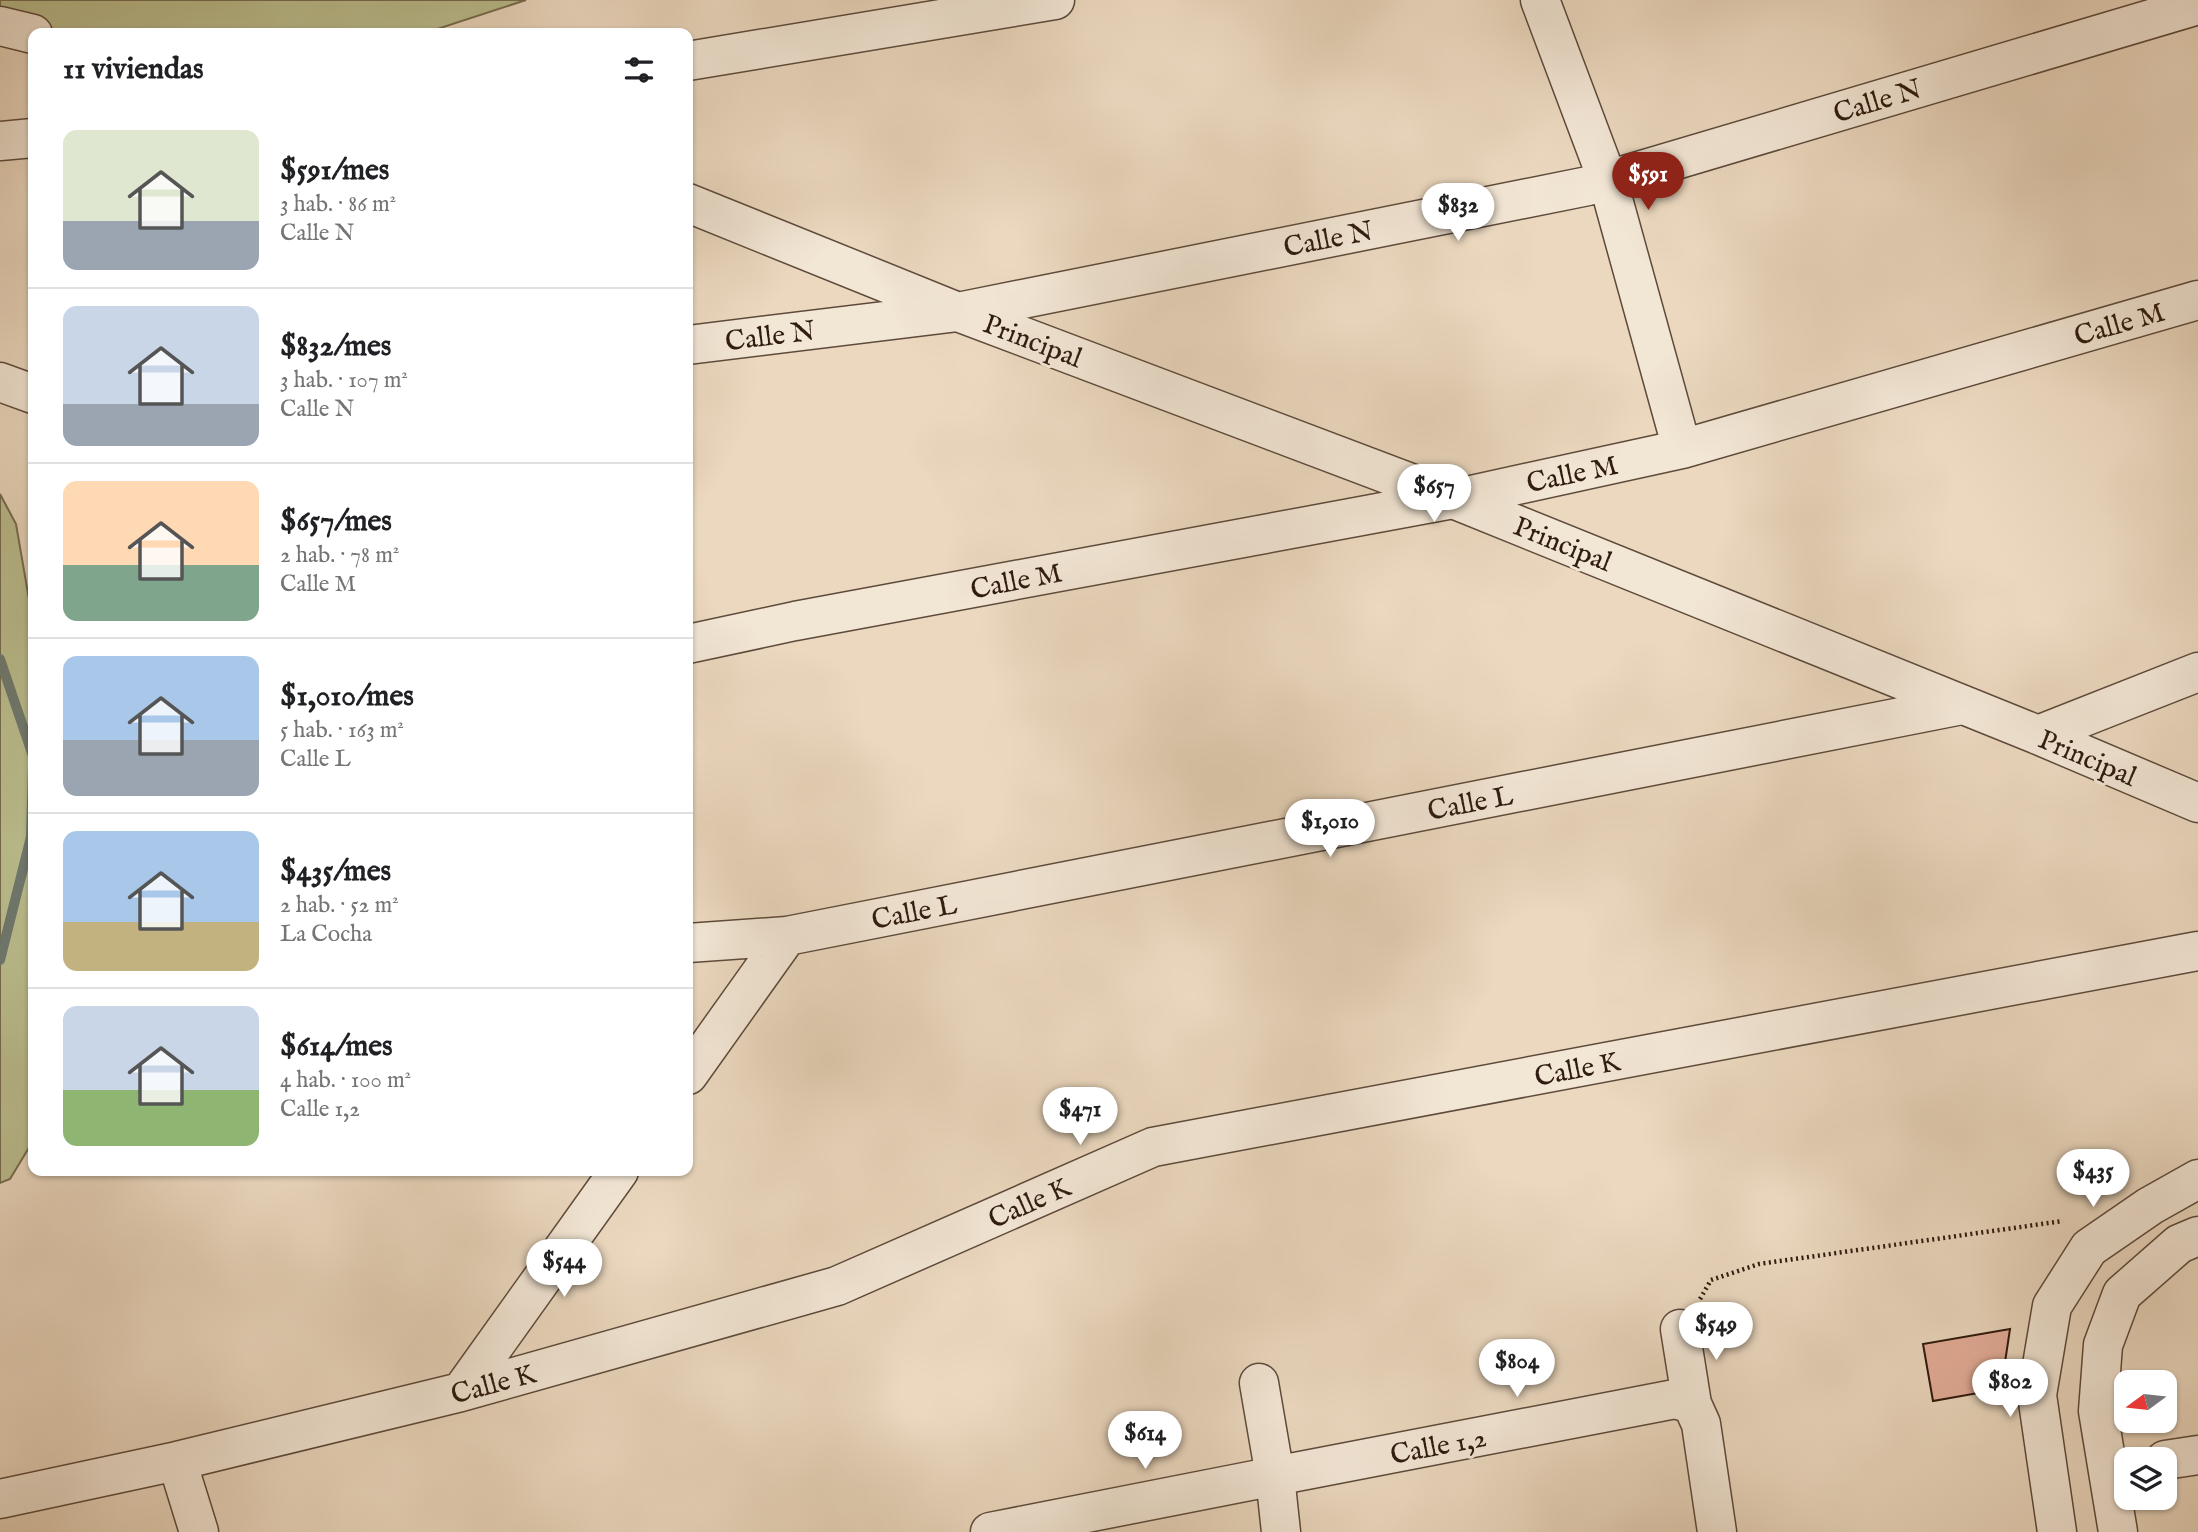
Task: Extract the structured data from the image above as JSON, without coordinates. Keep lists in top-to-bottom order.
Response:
{
  "streets": {
    "street": [
      "Calle N",
      "Calle M",
      "Principal",
      "Calle L",
      "Calle K",
      "Calle 1,2"
    ]
  },
  "crossings": [
    ["Calle N", "Principal"],
    ["Calle M", "Principal"],
    ["Principal", "Calle L"]
  ],
  "north": "left",
  "page": {
    "heading": "11 viviendas",
    "list": [
      {
        "name": "$591/mes",
        "note": "3 hab. · 86 m² · Calle N"
      },
      {
        "name": "$832/mes",
        "note": "3 hab. · 107 m² · Calle N"
      },
      {
        "name": "$657/mes",
        "note": "2 hab. · 78 m² · Calle M"
      },
      {
        "name": "$1,010/mes",
        "note": "5 hab. · 163 m² · Calle L"
      },
      {
        "name": "$435/mes",
        "note": "2 hab. · 52 m² · La Cocha"
      },
      {
        "name": "$614/mes",
        "note": "4 hab. · 100 m² · Calle 1,2"
      }
    ],
    "price": [
      "$591",
      "$832",
      "$657",
      "$1,010",
      "$471",
      "$435",
      "$544",
      "$549",
      "$804",
      "$802",
      "$614"
    ]
  }
}
